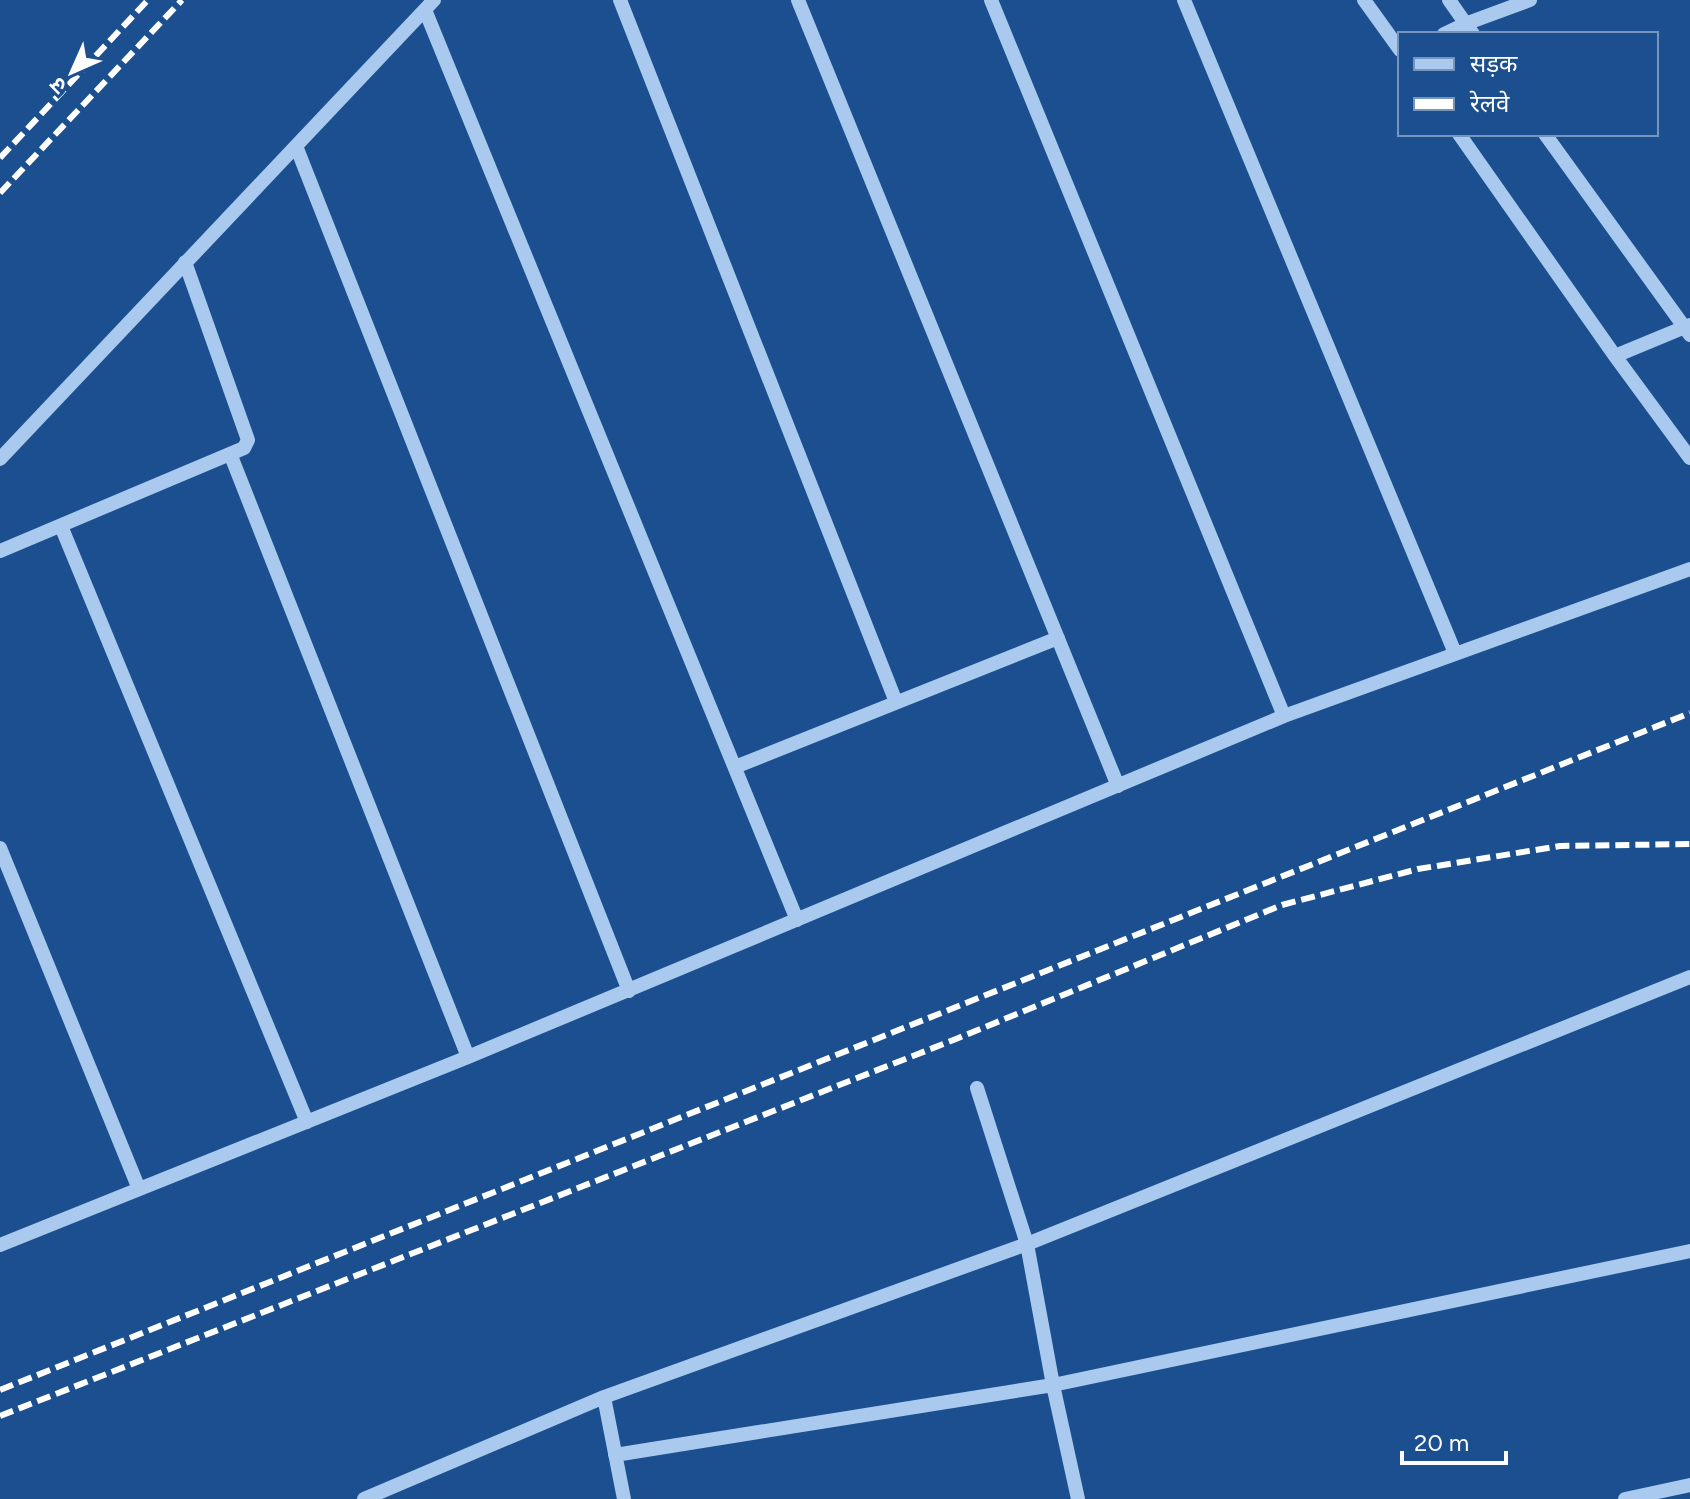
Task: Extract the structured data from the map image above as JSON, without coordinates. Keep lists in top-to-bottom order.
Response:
{
  "legend": ["सड़क", "रेलवे"],
  "scale_bar": "20 m",
  "north": "bottom left"
}
